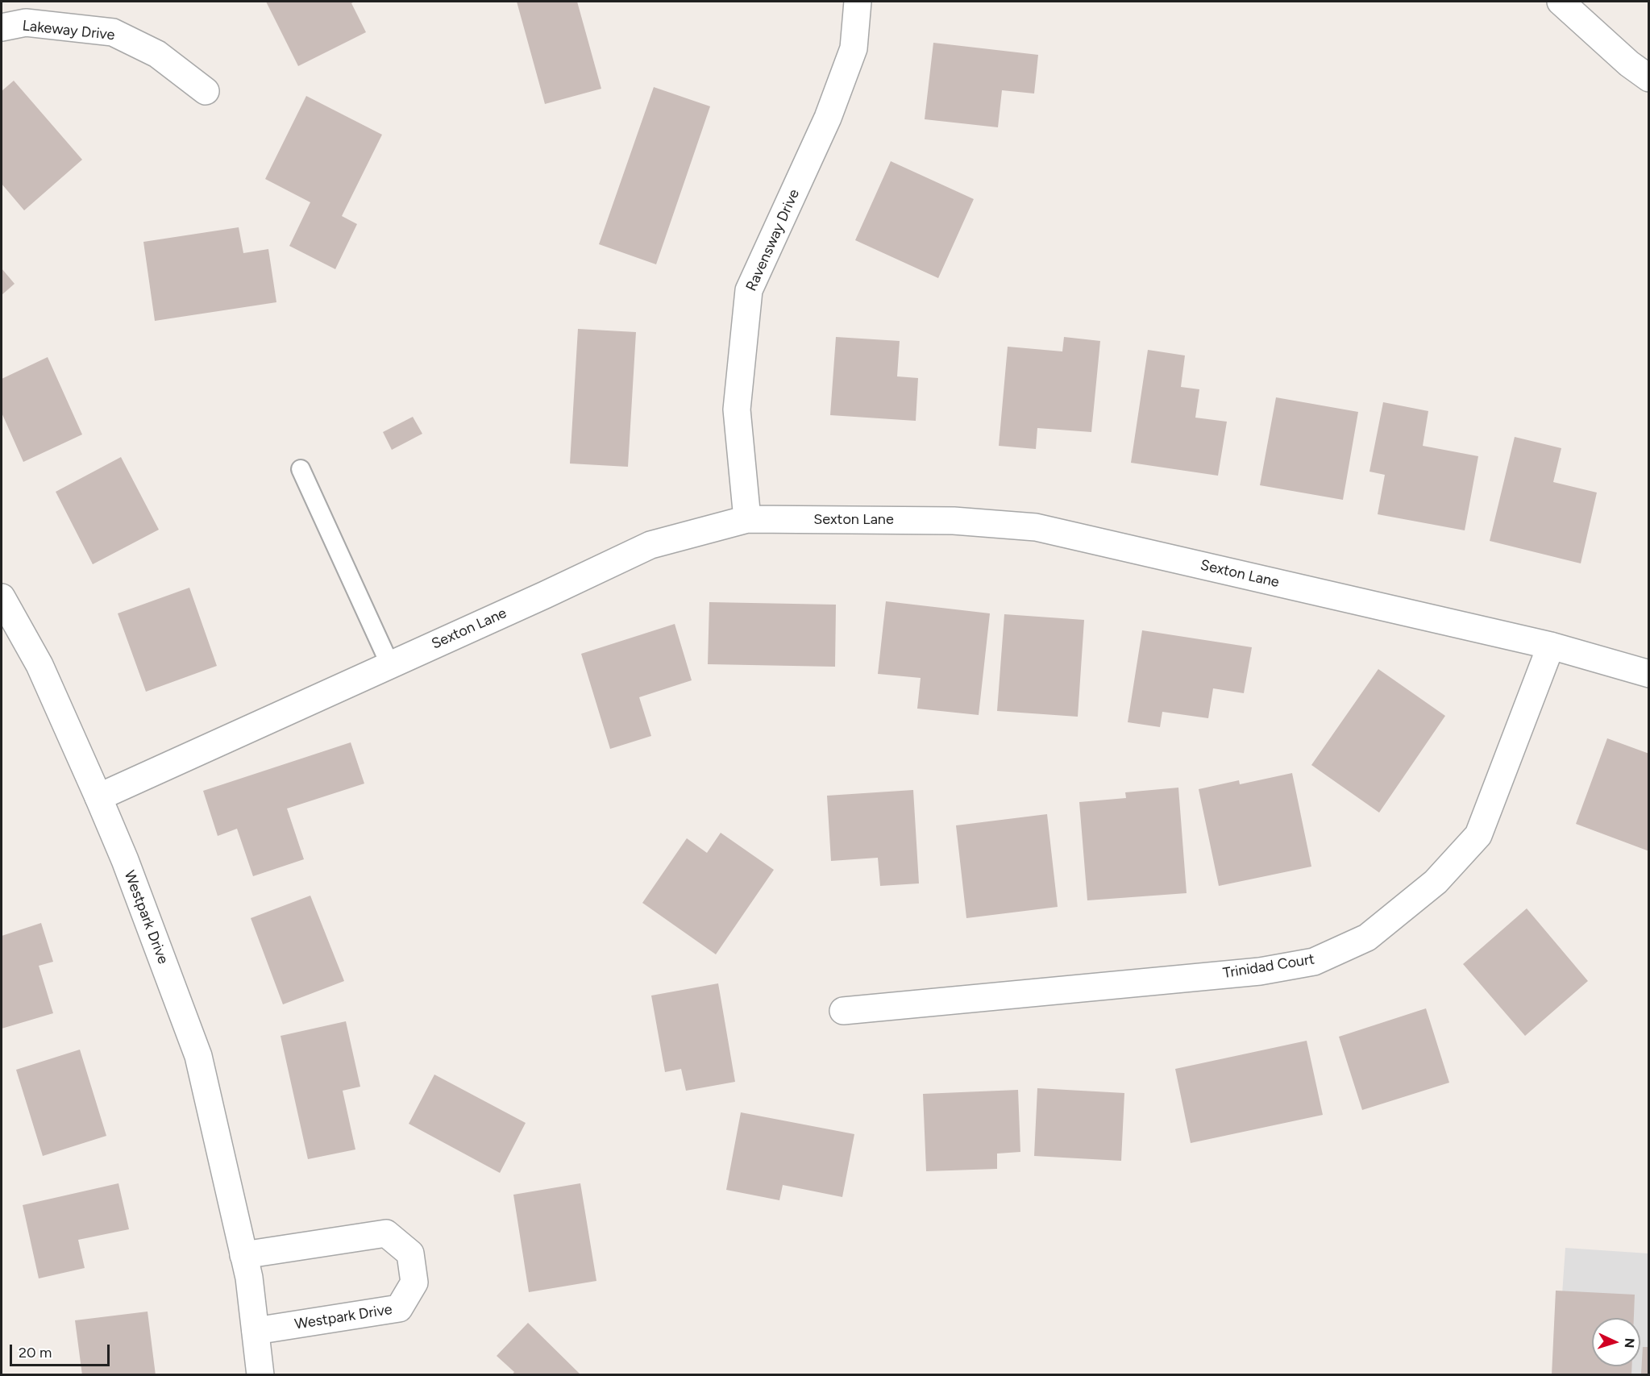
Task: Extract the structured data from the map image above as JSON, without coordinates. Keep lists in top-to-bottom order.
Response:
{
  "streets": {
    "street": [
      "Lakeway Drive",
      "Ravensway Drive",
      "Sexton Lane",
      "Westpark Drive",
      "Trinidad Court"
    ]
  },
  "crossings": [
    ["Ravensway Drive", "Sexton Lane"],
    ["Sexton Lane", "Westpark Drive"],
    ["Sexton Lane", "Trinidad Court"]
  ],
  "scale_bar": "20 m",
  "north": "right"
}
